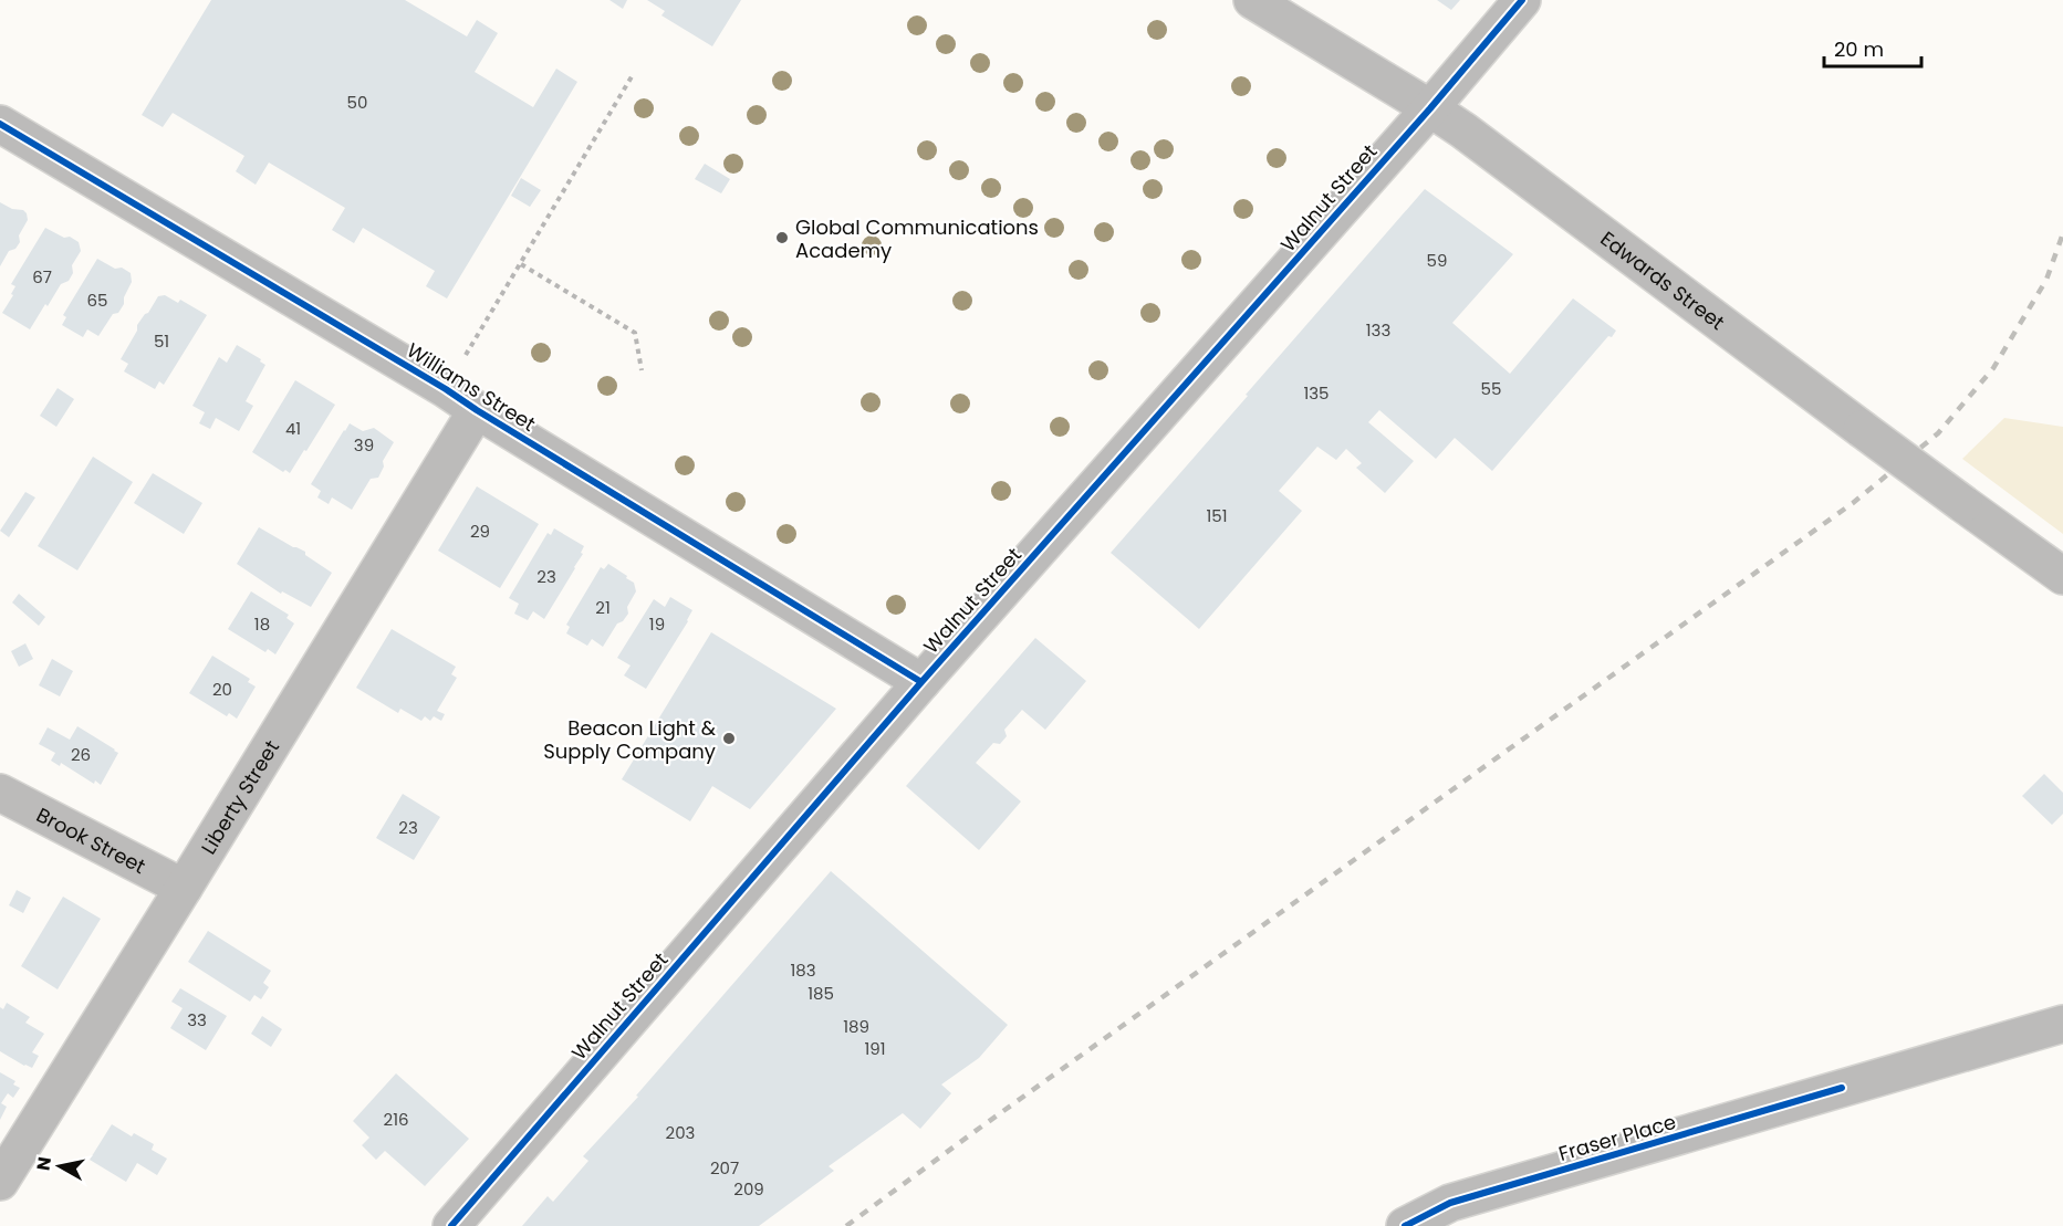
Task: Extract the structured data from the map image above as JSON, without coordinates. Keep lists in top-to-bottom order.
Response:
{
  "streets": {
    "street": [
      "Walnut Street",
      "Edwards Street",
      "Williams Street",
      "Liberty Street",
      "Brook Street",
      "Fraser Place"
    ]
  },
  "crossings": [
    ["Walnut Street", "Edwards Street"],
    ["Walnut Street", "Williams Street"],
    ["Williams Street", "Liberty Street"],
    ["Liberty Street", "Brook Street"]
  ],
  "places": ["Global Communications Academy", "Beacon Light & Supply Company"],
  "house_numbers": [
    "50",
    "59",
    "67",
    "65",
    "133",
    "51",
    "55",
    "135",
    "41",
    "39",
    "151",
    "29",
    "23",
    "21",
    "18",
    "19",
    "20",
    "26",
    "23",
    "183",
    "185",
    "33",
    "189",
    "191",
    "216",
    "203",
    "207",
    "209"
  ],
  "scale_bar": "20 m",
  "north": "left"
}
